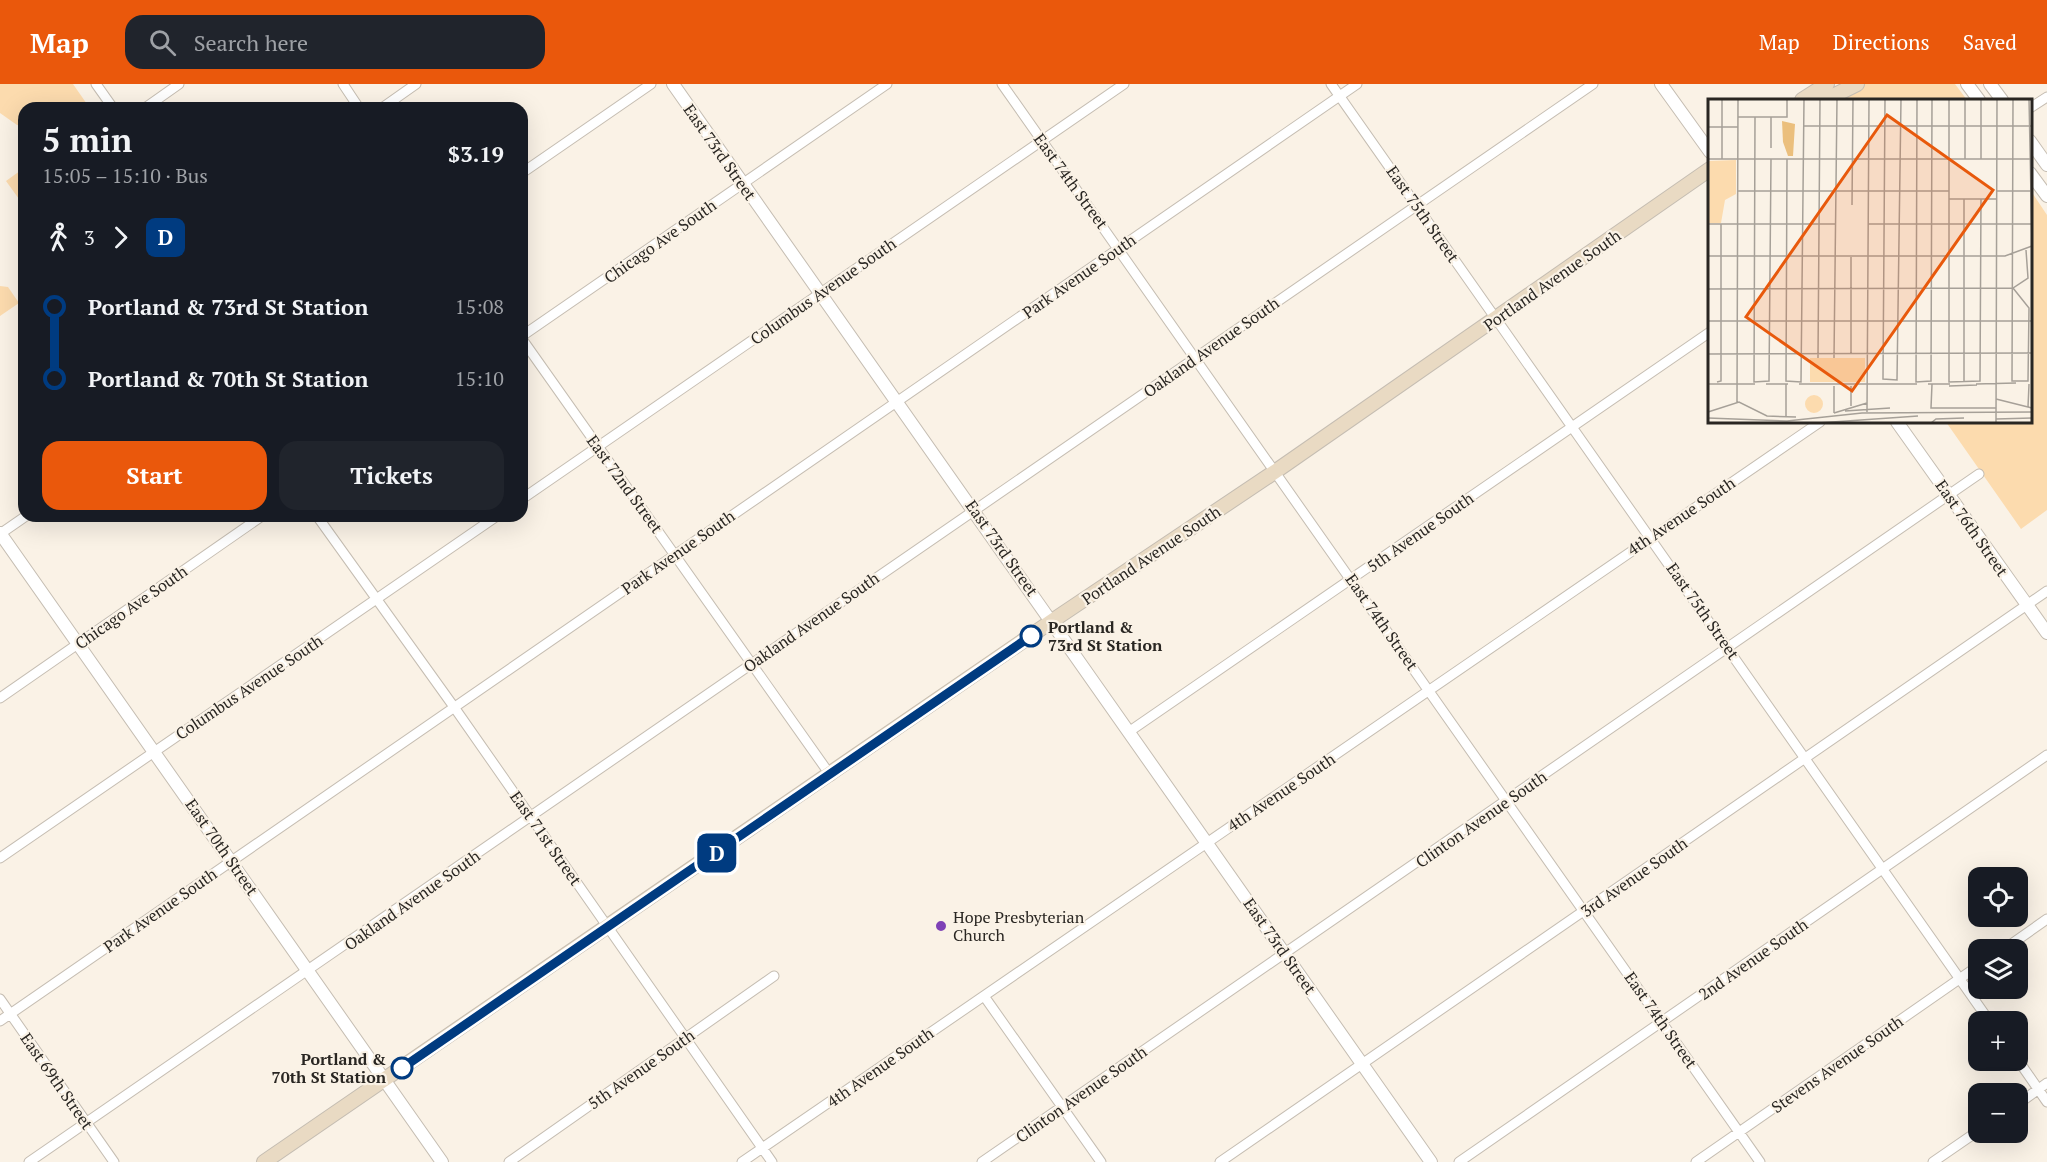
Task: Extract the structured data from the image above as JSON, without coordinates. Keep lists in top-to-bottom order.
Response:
{
  "streets": {
    "main road": ["Portland Avenue South"],
    "street": [
      "East 73rd Street",
      "East 74th Street",
      "East 75th Street",
      "Chicago Ave South",
      "Park Avenue South",
      "Columbus Avenue South",
      "Oakland Avenue South",
      "East 72nd Street",
      "4th Avenue South",
      "East 76th Street",
      "5th Avenue South",
      "Clinton Avenue South",
      "East 71st Street",
      "East 70th Street",
      "3rd Avenue South",
      "2nd Avenue South",
      "Stevens Avenue South",
      "East 69th Street"
    ]
  },
  "crossings": [
    ["East 73rd Street", "Chicago Ave South"],
    ["East 73rd Street", "Park Avenue South"],
    ["East 73rd Street", "Portland Avenue South"],
    ["East 73rd Street", "Columbus Avenue South"],
    ["East 73rd Street", "Oakland Avenue South"],
    ["East 73rd Street", "4th Avenue South"],
    ["East 73rd Street", "5th Avenue South"],
    ["East 73rd Street", "Clinton Avenue South"],
    ["East 73rd Street", "3rd Avenue South"],
    ["East 74th Street", "Park Avenue South"],
    ["East 74th Street", "Portland Avenue South"],
    ["East 74th Street", "Columbus Avenue South"],
    ["East 74th Street", "Oakland Avenue South"],
    ["East 74th Street", "4th Avenue South"],
    ["East 74th Street", "5th Avenue South"],
    ["East 74th Street", "Clinton Avenue South"],
    ["East 74th Street", "3rd Avenue South"],
    ["East 74th Street", "2nd Avenue South"],
    ["East 74th Street", "Stevens Avenue South"],
    ["East 75th Street", "Park Avenue South"],
    ["East 75th Street", "Portland Avenue South"],
    ["East 75th Street", "Oakland Avenue South"],
    ["East 75th Street", "4th Avenue South"],
    ["East 75th Street", "5th Avenue South"],
    ["East 75th Street", "Clinton Avenue South"],
    ["East 75th Street", "3rd Avenue South"],
    ["East 75th Street", "2nd Avenue South"],
    ["East 75th Street", "Stevens Avenue South"],
    ["Chicago Ave South", "East 70th Street"],
    ["Park Avenue South", "East 72nd Street"],
    ["Park Avenue South", "East 71st Street"],
    ["Park Avenue South", "East 70th Street"],
    ["Park Avenue South", "East 69th Street"],
    ["Portland Avenue South", "East 72nd Street"],
    ["Portland Avenue South", "East 71st Street"],
    ["Portland Avenue South", "East 70th Street"],
    ["Columbus Avenue South", "East 72nd Street"],
    ["Columbus Avenue South", "East 71st Street"],
    ["Columbus Avenue South", "East 70th Street"],
    ["Oakland Avenue South", "East 72nd Street"],
    ["Oakland Avenue South", "East 71st Street"],
    ["Oakland Avenue South", "East 70th Street"],
    ["Oakland Avenue South", "East 69th Street"],
    ["4th Avenue South", "East 71st Street"],
    ["East 76th Street", "Clinton Avenue South"],
    ["East 76th Street", "3rd Avenue South"],
    ["5th Avenue South", "East 71st Street"]
  ],
  "places": ["Portland & 73rd St Station", "Hope Presbyterian Church", "Portland & 70th St Station"],
  "lines": ["bus line D"],
  "page": {
    "header": "Map",
    "search": "Search here",
    "nav": ["Map", "Directions", "Saved"],
    "on_map": "D",
    "heading": ["5 min", "15:05 – 15:10 · Bus", "$3.19"],
    "legs": ["3", "D"],
    "list": [
      {
        "name": "Portland & 73rd St Station",
        "value": "15:08"
      },
      {
        "name": "Portland & 70th St Station",
        "value": "15:10"
      }
    ],
    "buttons": ["Start", "Tickets"],
    "map_buttons": ["+", "−"]
  }
}
